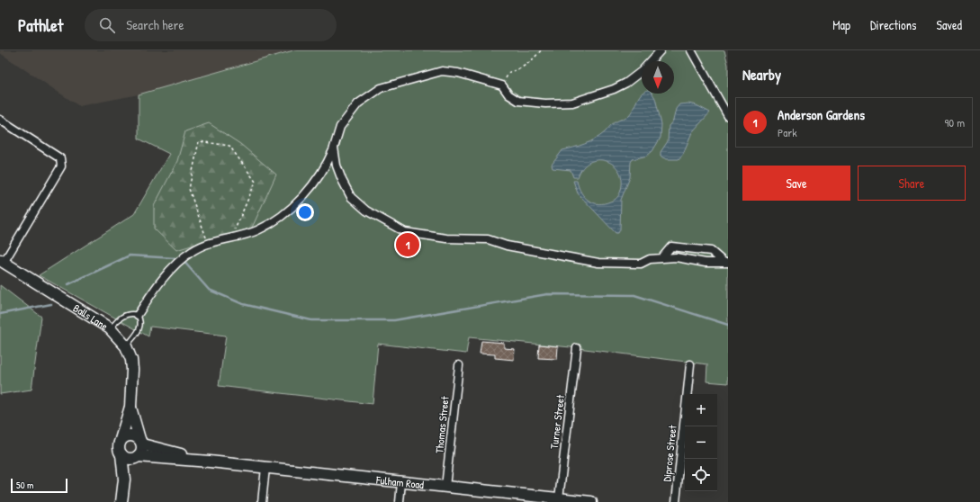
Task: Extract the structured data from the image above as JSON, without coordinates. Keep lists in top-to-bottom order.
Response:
{
  "streets": {
    "street": [
      "Balls Lane",
      "Turner Street",
      "Thomas Street",
      "Diprose Street",
      "Fulham Road"
    ]
  },
  "crossings": [
    ["Balls Lane", "Fulham Road"],
    ["Turner Street", "Fulham Road"],
    ["Thomas Street", "Fulham Road"]
  ],
  "scale_bar": "50 m",
  "north": "bottom",
  "page": {
    "header": "Pathlet",
    "search": "Search here",
    "nav": ["Map", "Directions", "Saved"],
    "heading": "Nearby",
    "list": [
      {
        "mark": "1",
        "name": "Anderson Gardens",
        "note": "Park",
        "value": "90 m"
      }
    ],
    "buttons": ["Save", "Share"],
    "pins": "1",
    "map_buttons": ["+", "−"],
    "scale": "50 m"
  }
}
